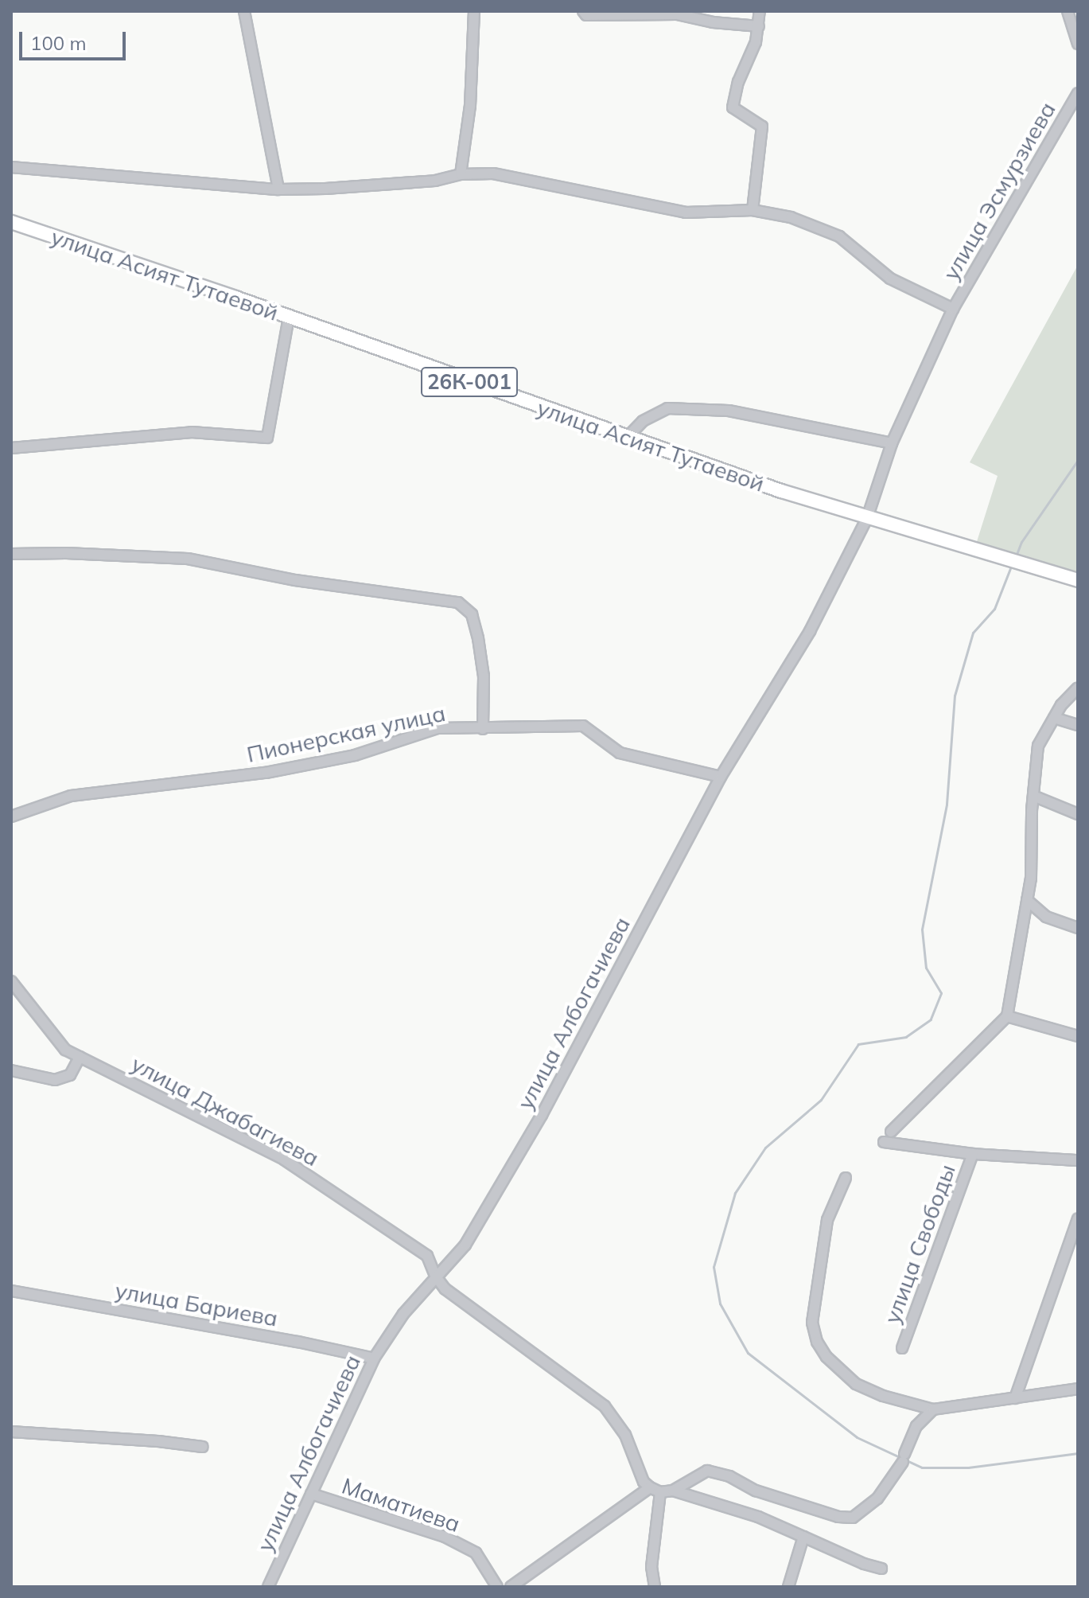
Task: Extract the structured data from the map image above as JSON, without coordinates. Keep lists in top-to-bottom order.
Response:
{
  "streets": {
    "main road": ["улица Асият Тутаевой", "26К-001"],
    "street": [
      "улица Эсмурзиева",
      "Пионерская улица",
      "улица Албогачиева",
      "улица Джабагиева",
      "улица Свободы",
      "улица Бариева",
      "Маматиева"
    ]
  },
  "crossings": [
    ["улица Эсмурзиева", "улица Албогачиева"],
    ["улица Асият Тутаевой", "улица Албогачиева"],
    ["Пионерская улица", "улица Албогачиева"],
    ["улица Албогачиева", "улица Джабагиева"],
    ["улица Албогачиева", "улица Бариева"],
    ["улица Албогачиева", "Маматиева"]
  ],
  "scale_bar": "100 m"
}
